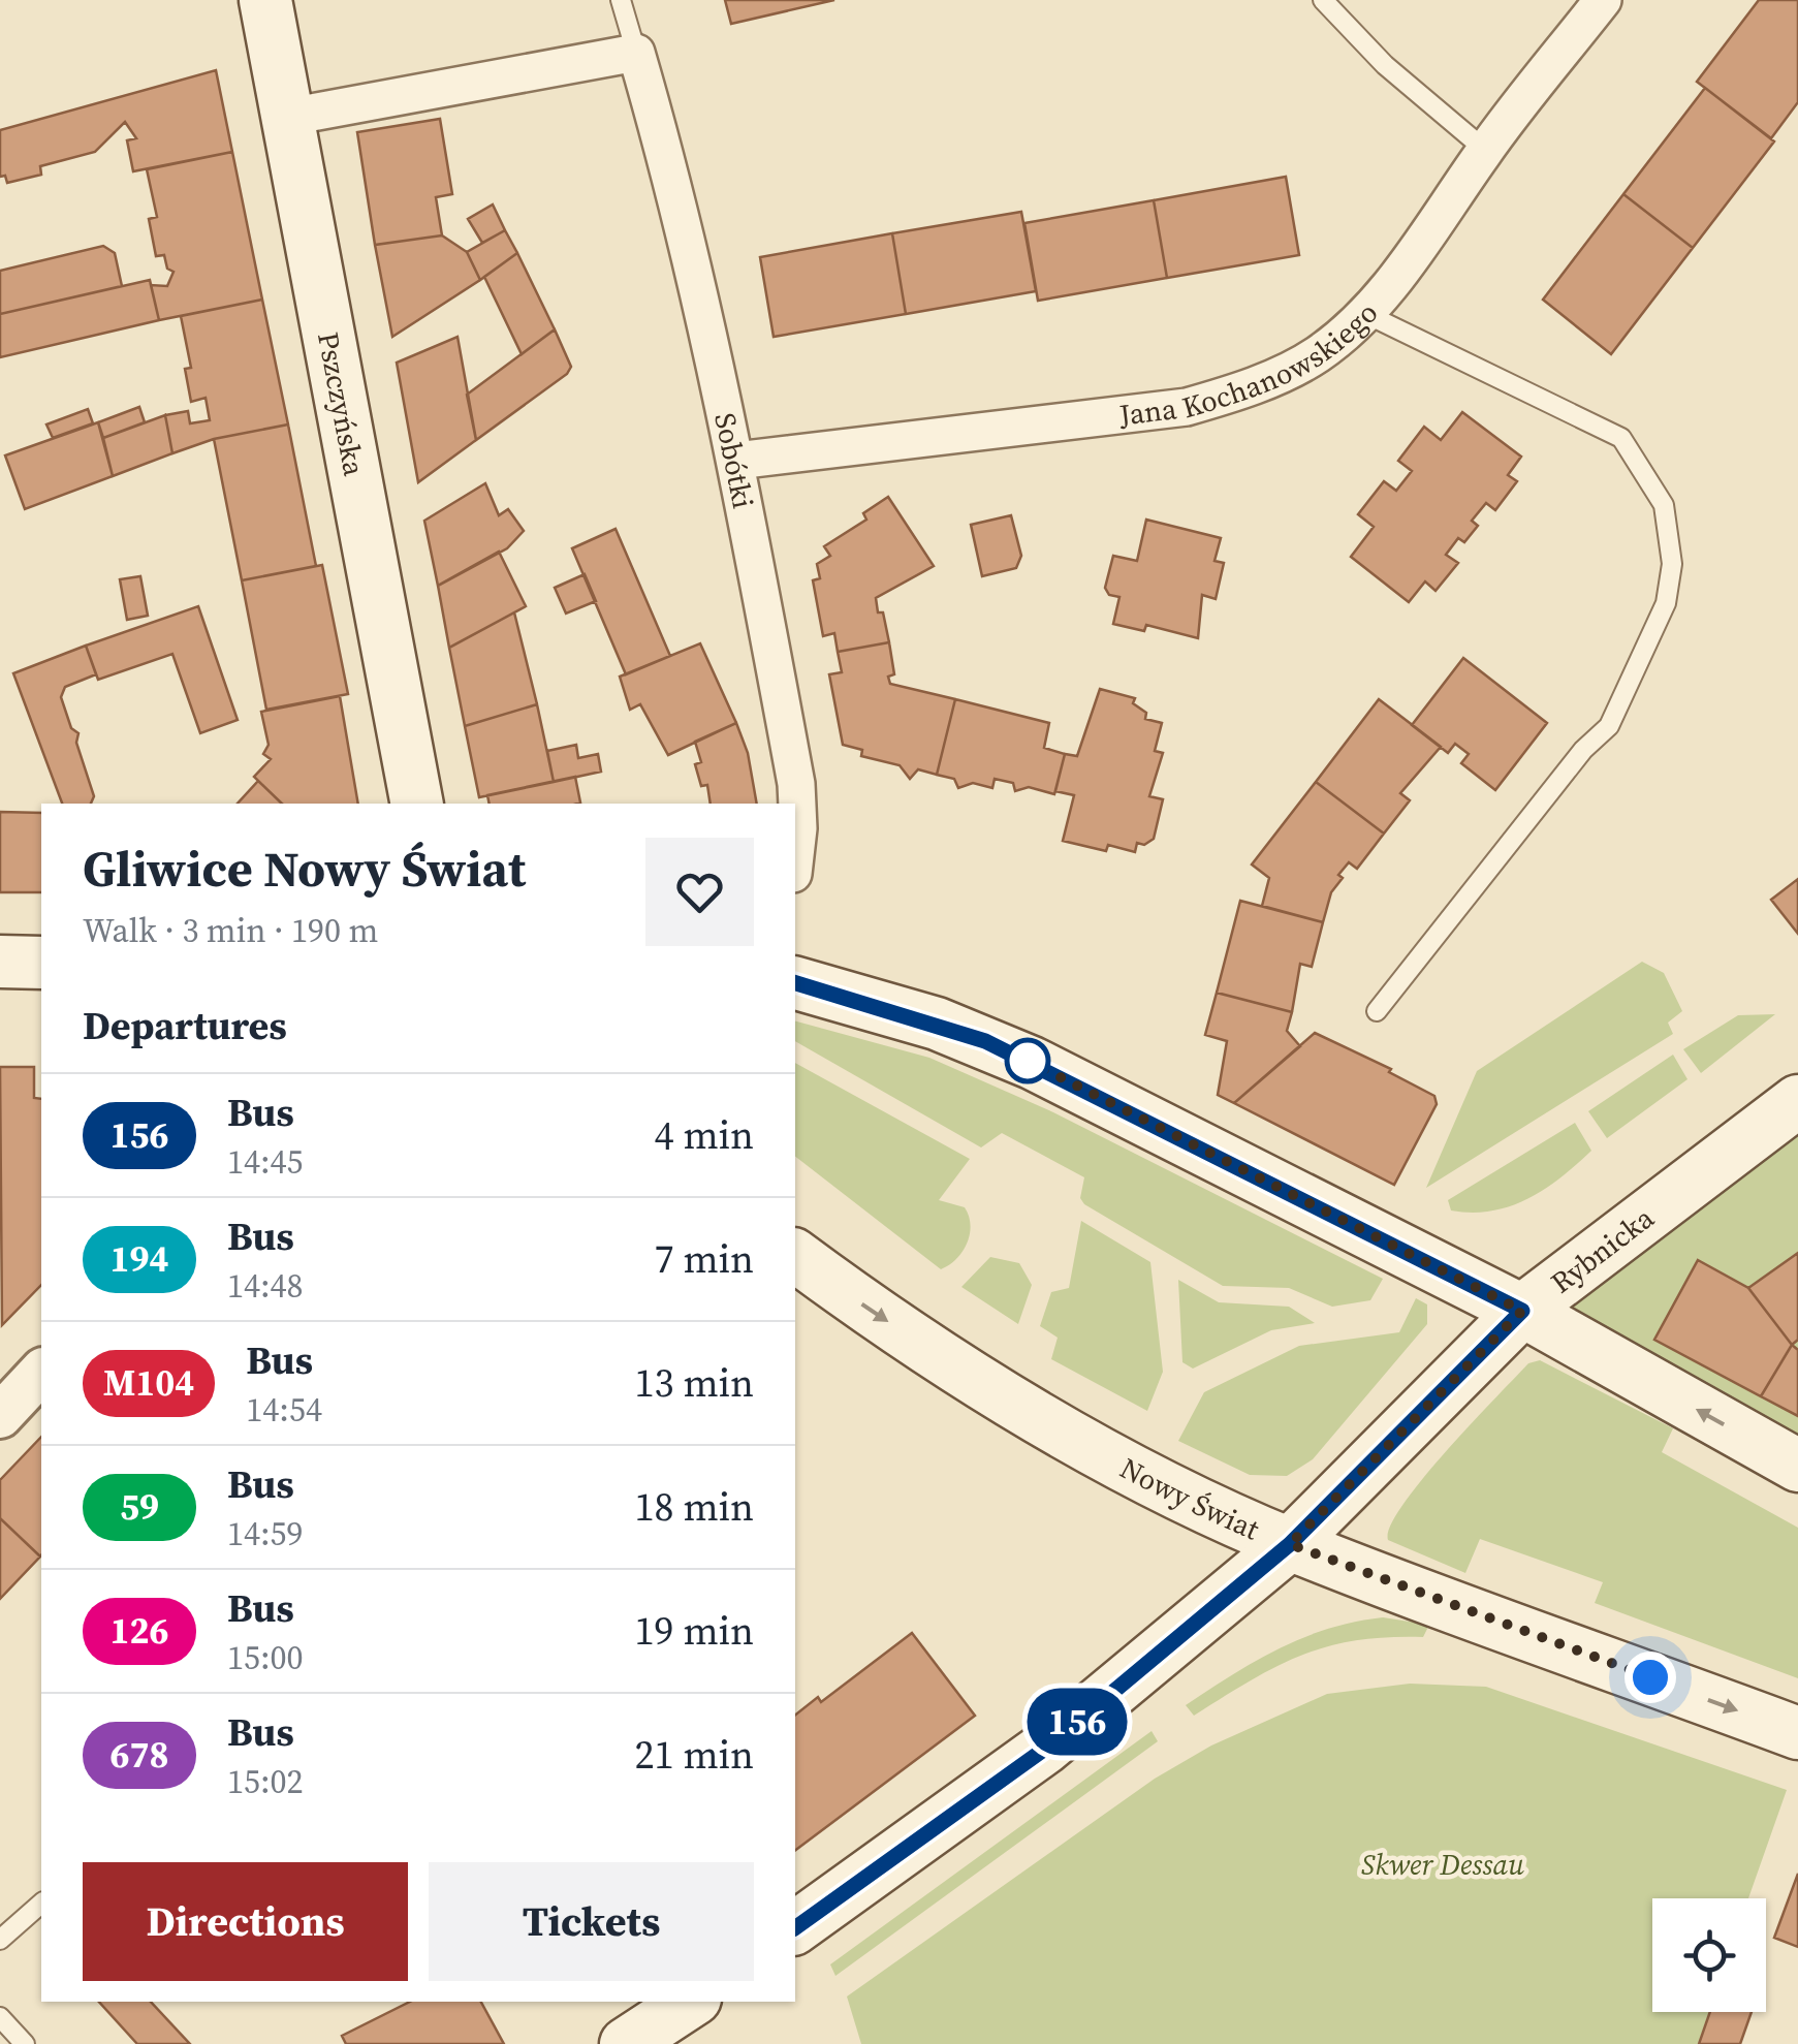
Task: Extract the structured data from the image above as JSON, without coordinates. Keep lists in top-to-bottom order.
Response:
{
  "streets": {
    "main road": ["Pszczyńska", "Rybnicka", "Nowy Świat"],
    "street": ["Jana Kochanowskiego", "Sobótki"]
  },
  "crossings": [
    ["Jana Kochanowskiego", "Sobótki"],
    ["Rybnicka", "Nowy Świat"]
  ],
  "parks": ["Skwer Dessau"],
  "lines": ["bus line 156"],
  "page": {
    "on_map": "156",
    "heading": [
      ["Gliwice Nowy Świat", "Walk · 3 min · 190 m"],
      "Departures"
    ],
    "list": [
      {
        "mark": "156",
        "name": "Bus",
        "note": "14:45",
        "value": "4 min"
      },
      {
        "mark": "194",
        "name": "Bus",
        "note": "14:48",
        "value": "7 min"
      },
      {
        "mark": "M104",
        "name": "Bus",
        "note": "14:54",
        "value": "13 min"
      },
      {
        "mark": "59",
        "name": "Bus",
        "note": "14:59",
        "value": "18 min"
      },
      {
        "mark": "126",
        "name": "Bus",
        "note": "15:00",
        "value": "19 min"
      },
      {
        "mark": "678",
        "name": "Bus",
        "note": "15:02",
        "value": "21 min"
      }
    ],
    "buttons": ["Directions", "Tickets"]
  }
}
